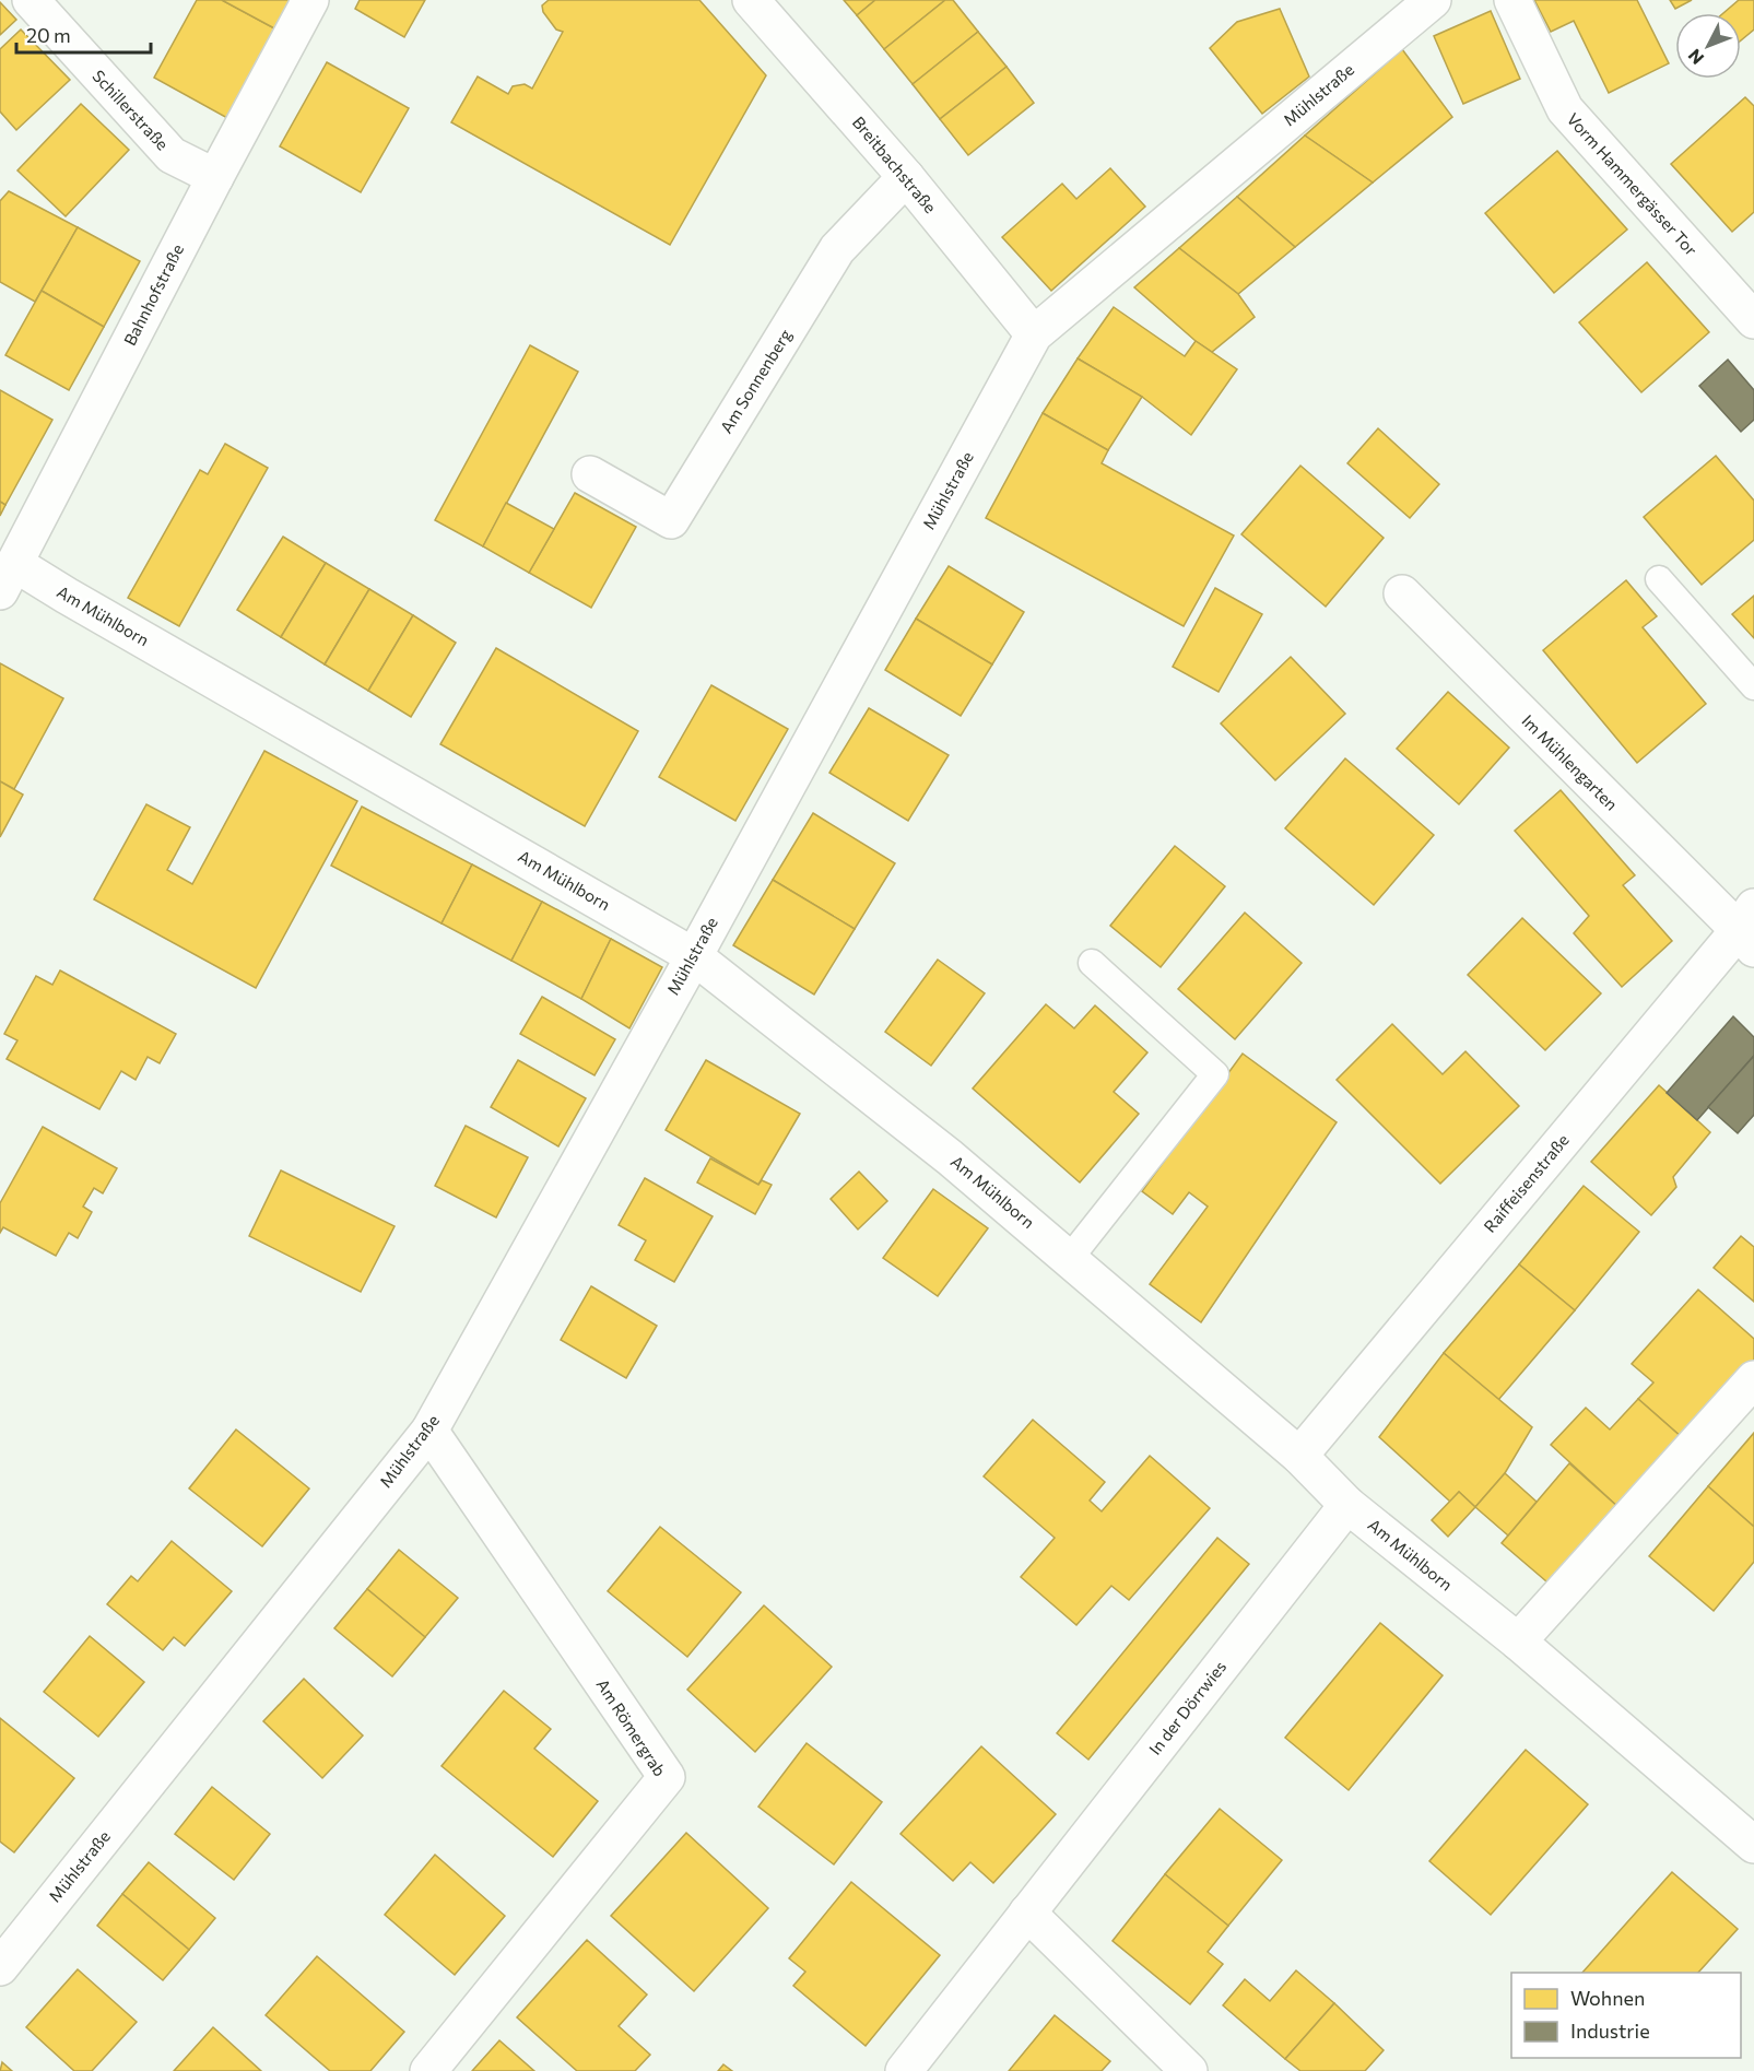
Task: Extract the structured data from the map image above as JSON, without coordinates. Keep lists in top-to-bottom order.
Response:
{
  "streets": {
    "street": [
      "Mühlstraße",
      "Schillerstraße",
      "Breitbachstraße",
      "Vorm Hammergässer Tor",
      "Bahnhofstraße",
      "Am Sonnenberg",
      "Am Mühlborn",
      "Im Mühlengarten",
      "Raiffeisenstraße",
      "In der Dörrwies",
      "Am Römergrab"
    ]
  },
  "crossings": [
    ["Mühlstraße", "Breitbachstraße"],
    ["Mühlstraße", "Am Mühlborn"],
    ["Mühlstraße", "Am Römergrab"],
    ["Schillerstraße", "Bahnhofstraße"],
    ["Breitbachstraße", "Am Sonnenberg"],
    ["Bahnhofstraße", "Am Mühlborn"],
    ["Am Mühlborn", "Raiffeisenstraße"],
    ["Am Mühlborn", "In der Dörrwies"],
    ["Im Mühlengarten", "Raiffeisenstraße"]
  ],
  "legend": ["Wohnen", "Industrie"],
  "scale_bar": "20 m",
  "north": "bottom left"
}
